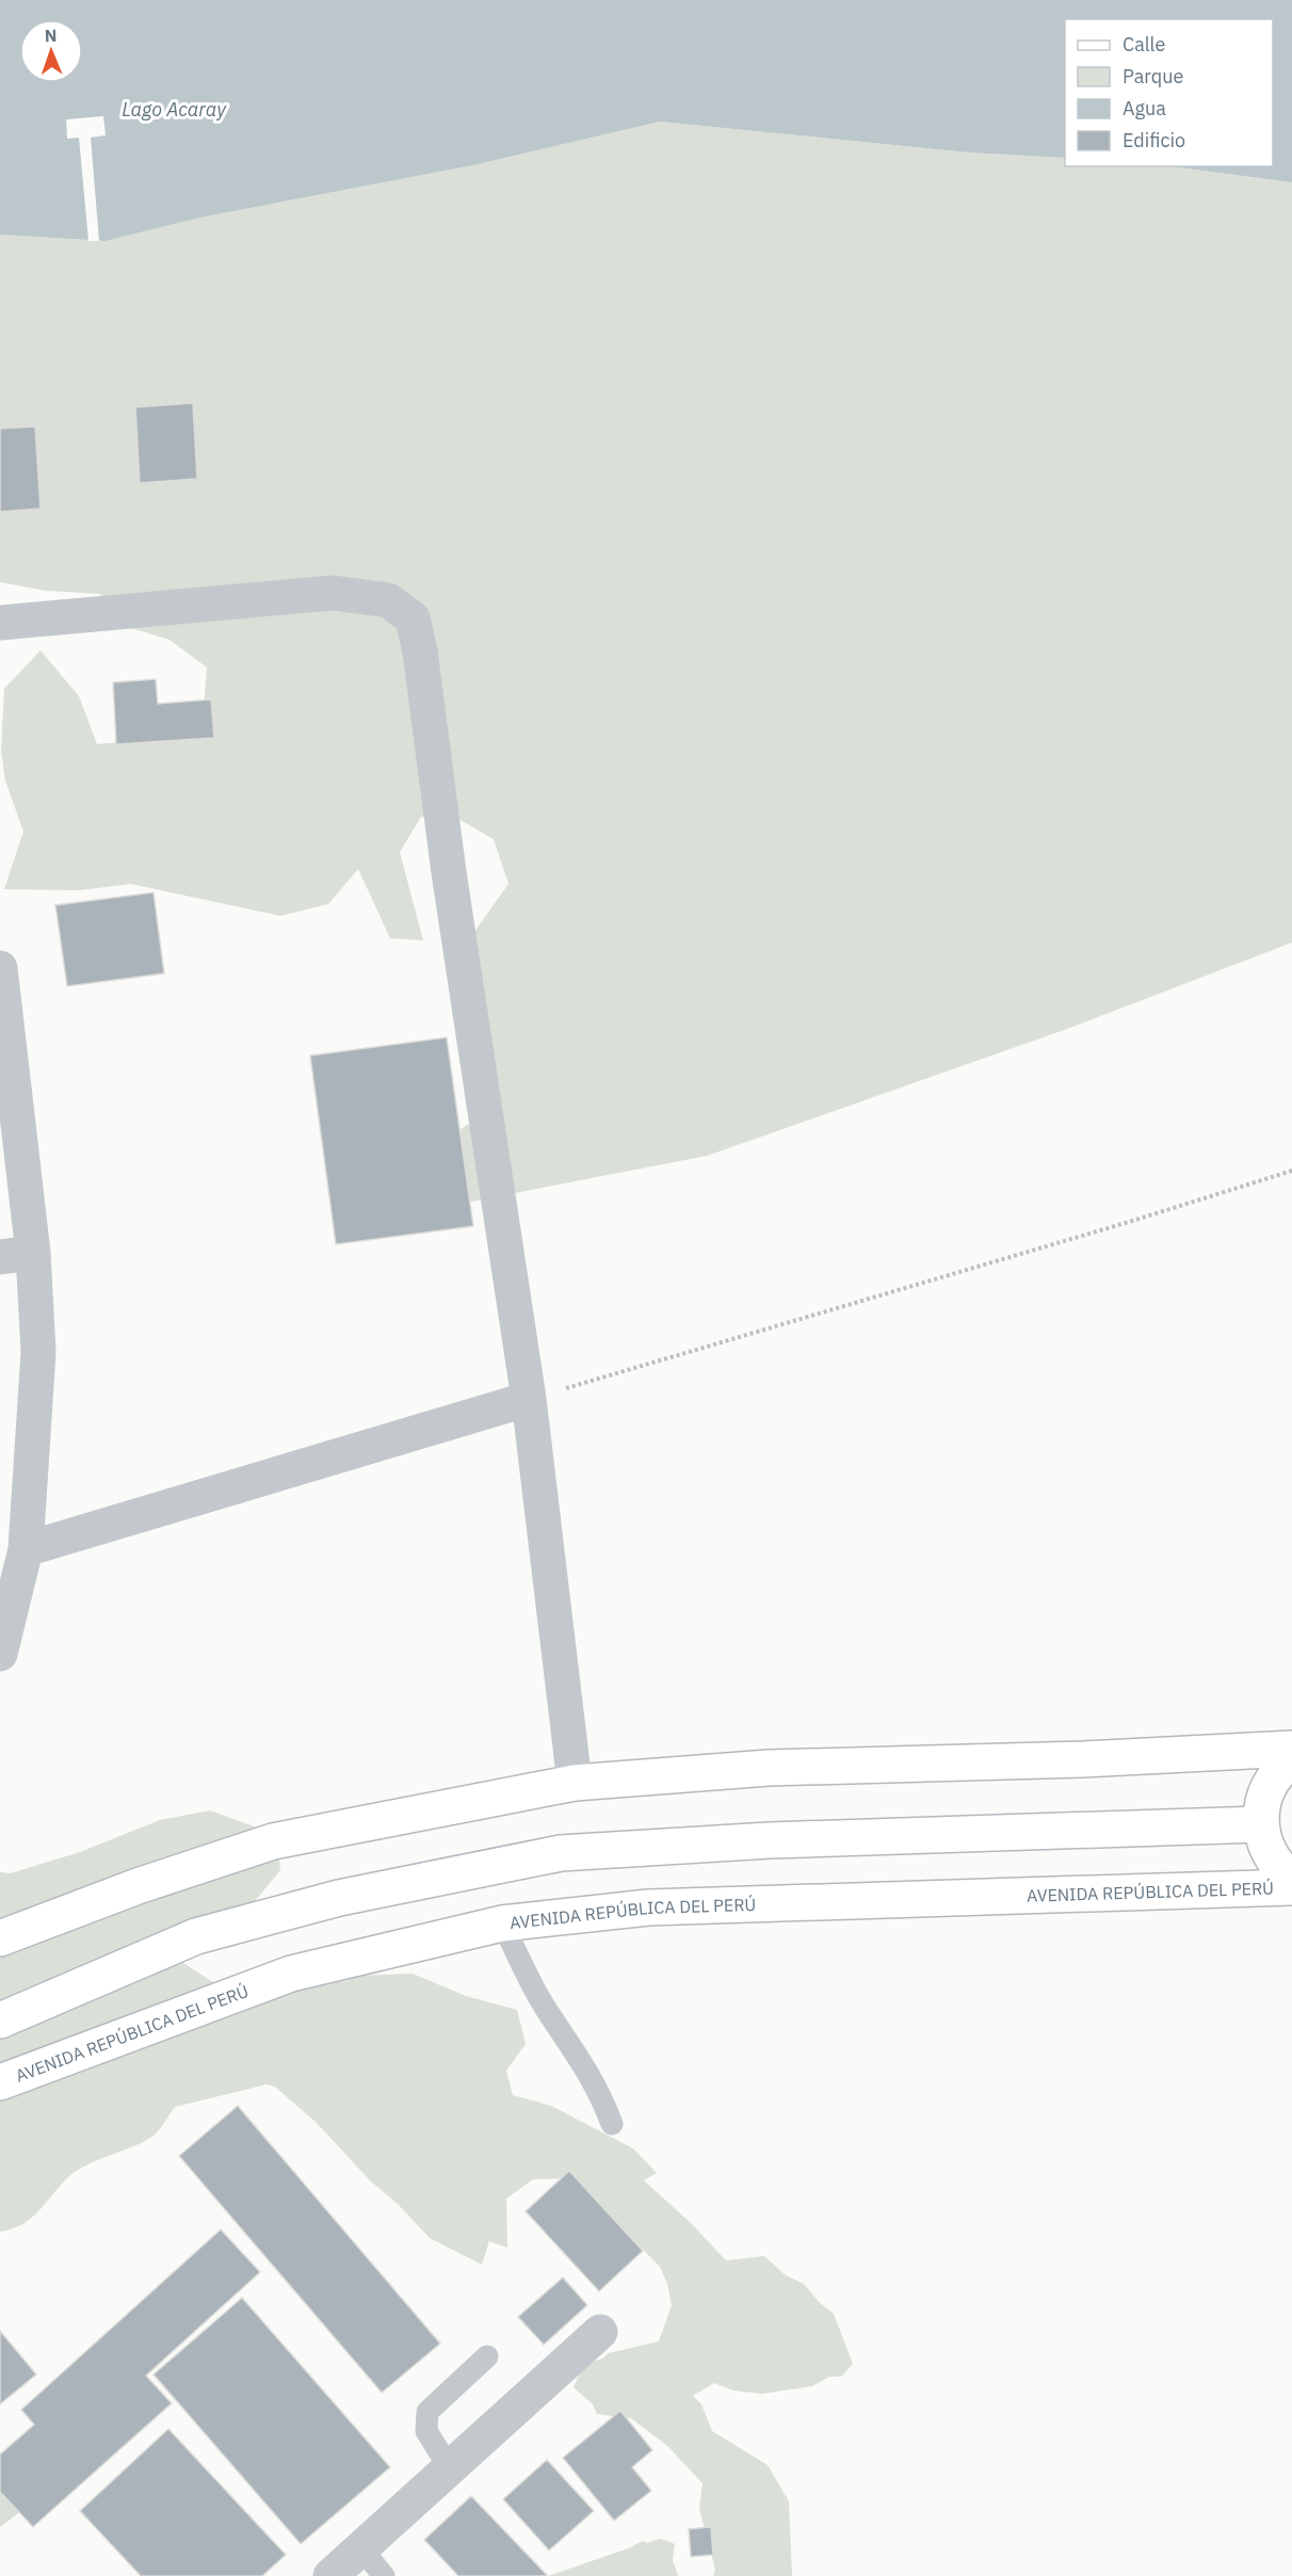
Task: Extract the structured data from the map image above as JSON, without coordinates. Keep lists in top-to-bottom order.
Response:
{
  "streets": {
    "main road": ["AVENIDA REPÚBLICA DEL PERÚ"]
  },
  "water": ["Lago Acaray"],
  "legend": [
    "Calle",
    "Parque",
    "Agua",
    "Edificio"
  ],
  "north": "top"
}
